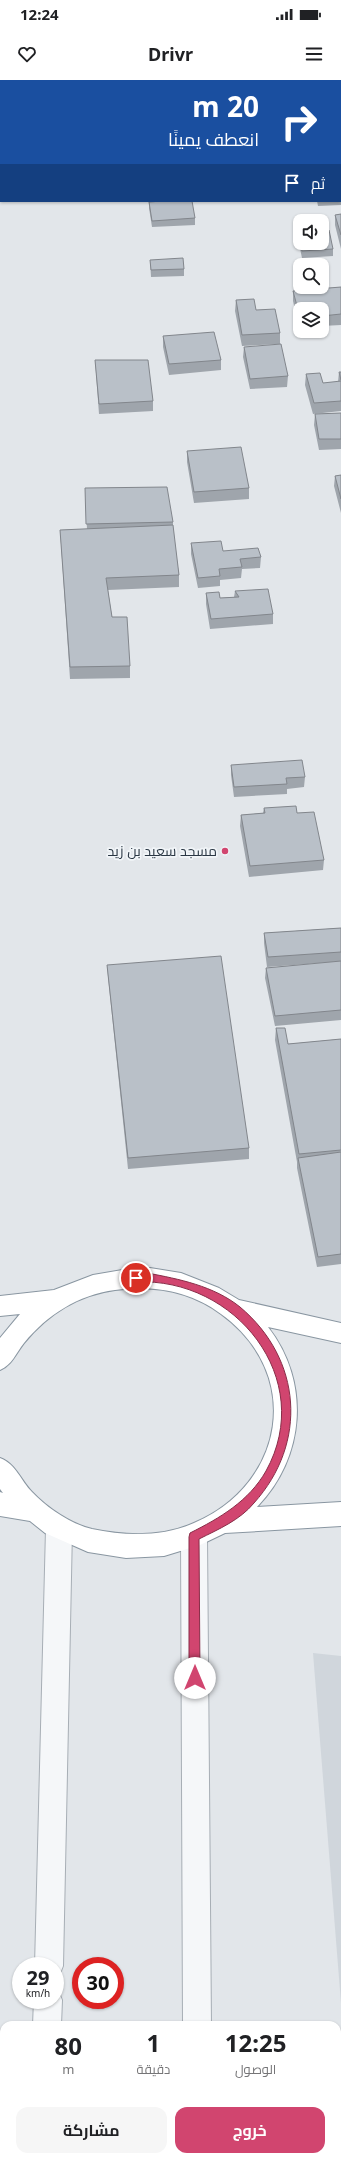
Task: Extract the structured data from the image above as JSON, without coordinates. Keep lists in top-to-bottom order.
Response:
{
  "places": ["مسجد سعيد بن زيد"],
  "page": {
    "status": "12:24",
    "header": "Drivr",
    "turn": ["20 m", "انعطف يمينًا"],
    "then": "ثم",
    "speed": "29 km/h",
    "limit": "30",
    "eta": [
      "12:25",
      "الوصول",
      "1",
      "دقيقة",
      "80",
      "m"
    ],
    "buttons": ["خروج", "مشاركة"]
  }
}
